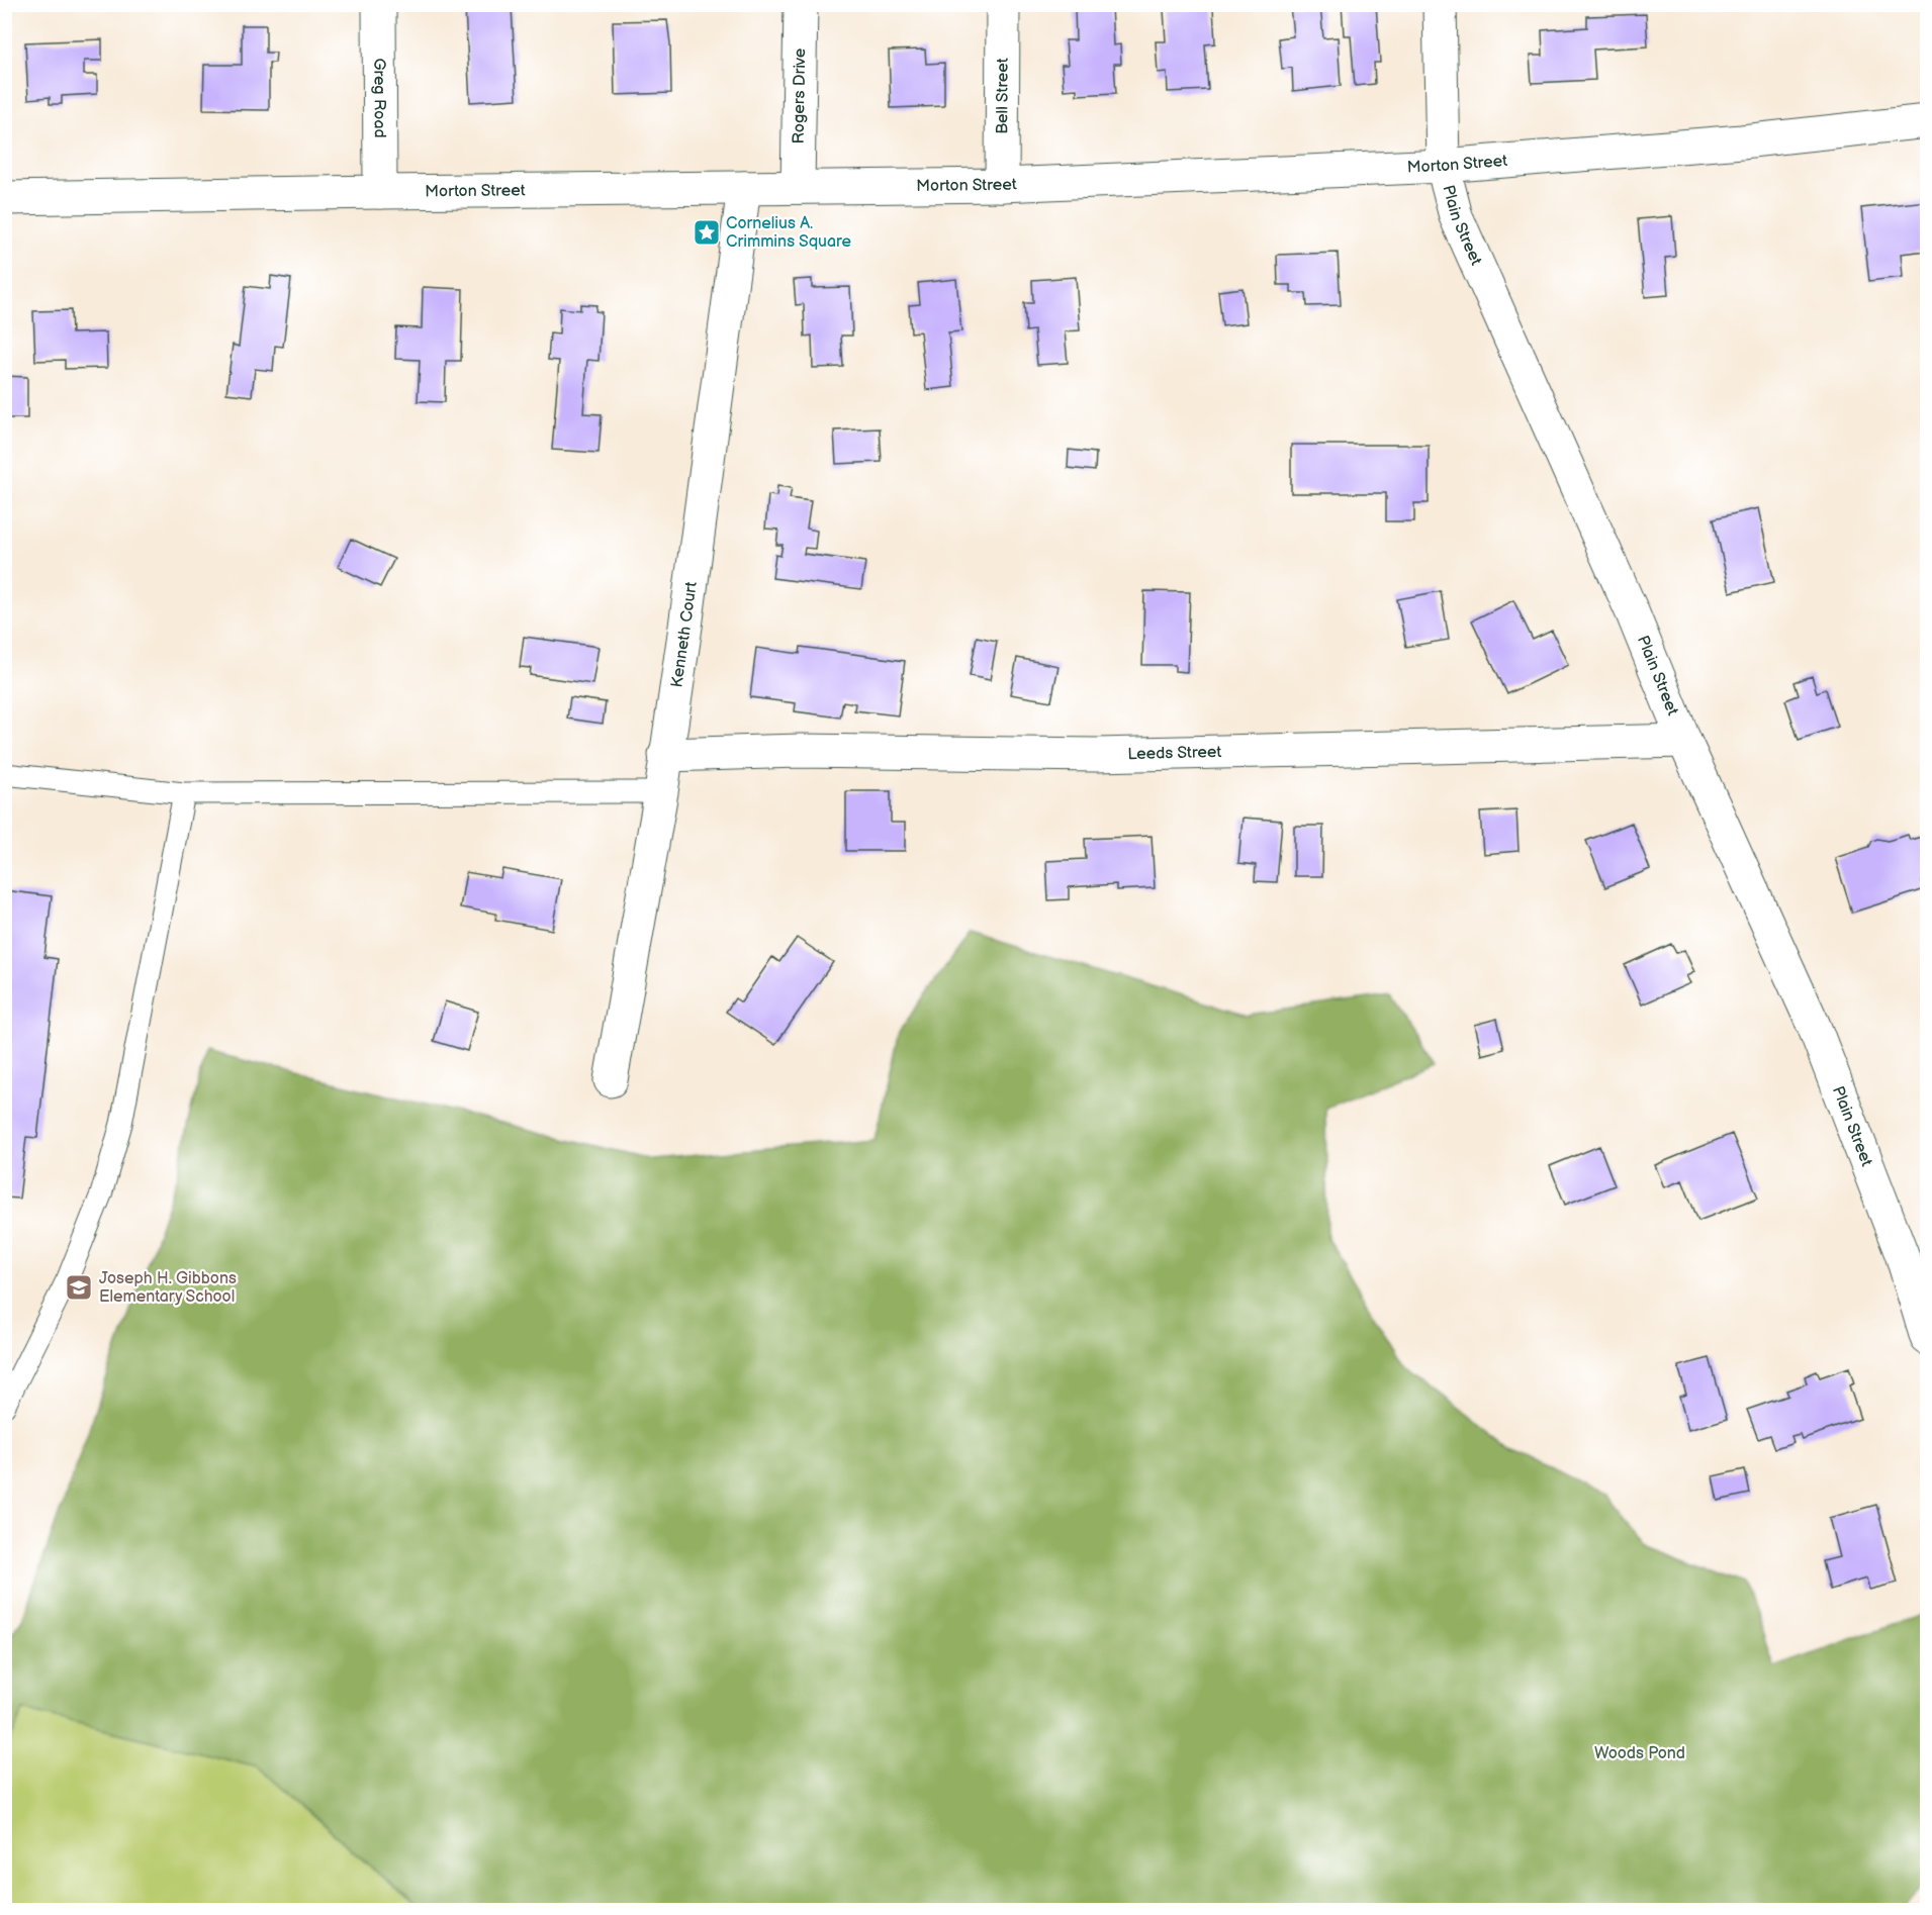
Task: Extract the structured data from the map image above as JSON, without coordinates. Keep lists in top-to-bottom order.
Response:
{
  "streets": {
    "street": [
      "Bell Street",
      "Rogers Drive",
      "Greg Road",
      "Morton Street",
      "Plain Street",
      "Kenneth Court",
      "Leeds Street"
    ]
  },
  "crossings": [
    ["Bell Street", "Morton Street"],
    ["Rogers Drive", "Morton Street"],
    ["Greg Road", "Morton Street"],
    ["Morton Street", "Plain Street"],
    ["Morton Street", "Kenneth Court"],
    ["Plain Street", "Leeds Street"],
    ["Kenneth Court", "Leeds Street"]
  ],
  "parks": ["Woods Pond"],
  "places": {
    "place": ["Cornelius A. Crimmins Square"],
    "school or university": ["Joseph H. Gibbons Elementary School"]
  }
}
